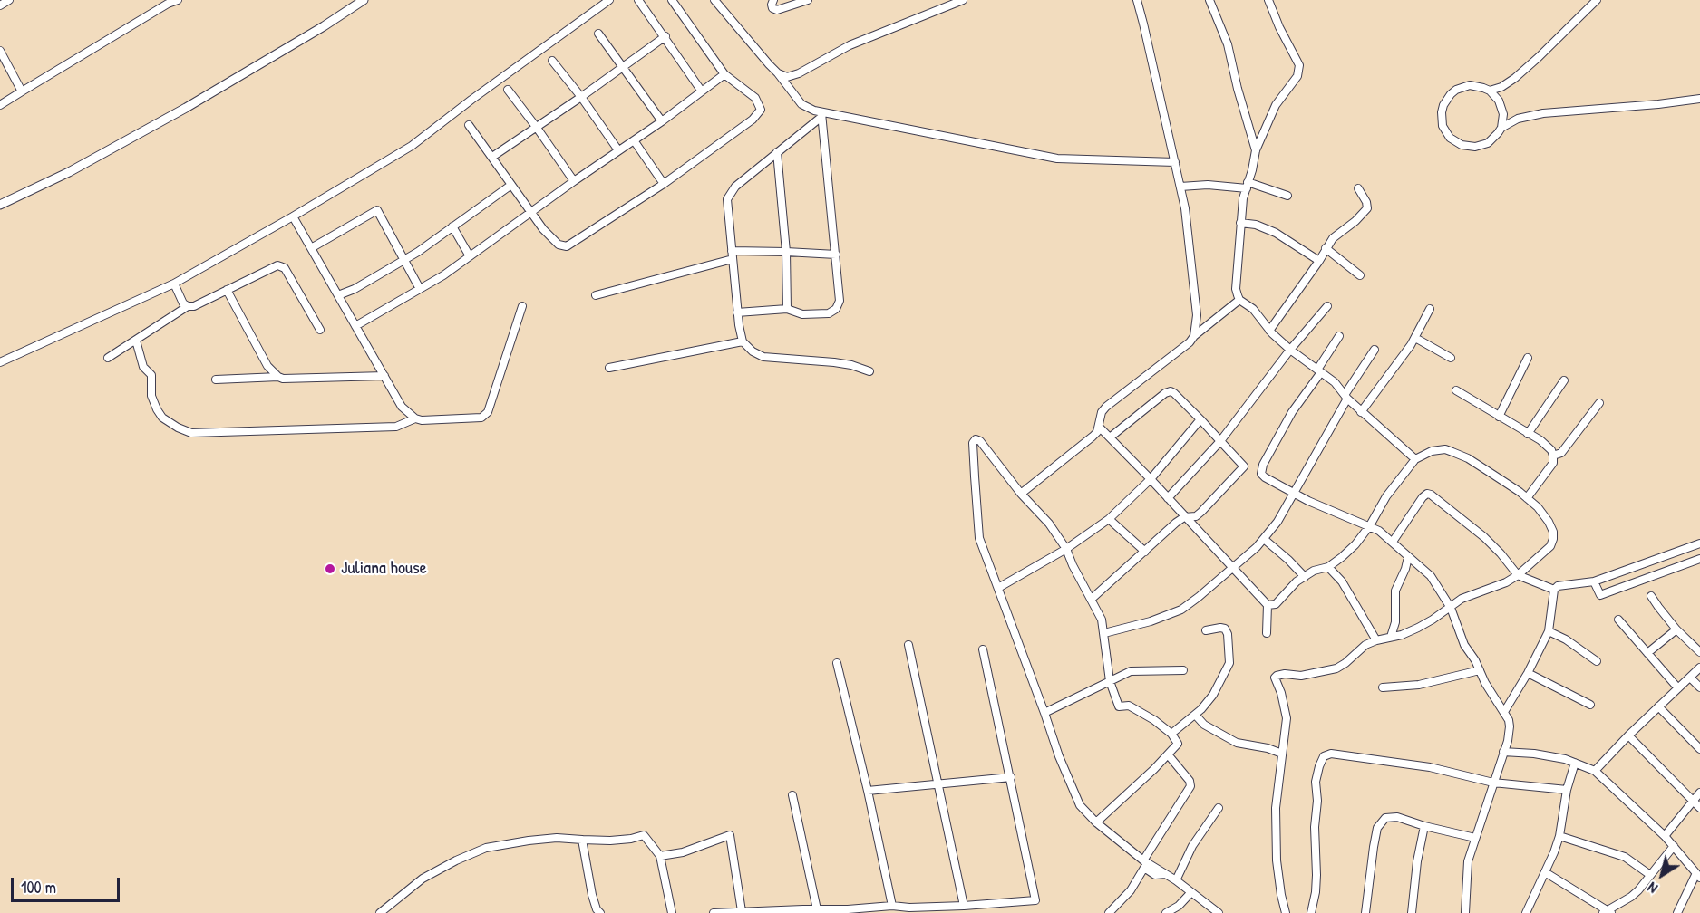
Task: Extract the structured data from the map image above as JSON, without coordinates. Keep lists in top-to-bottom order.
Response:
{
  "places": ["Juliana house"],
  "scale_bar": "100 m",
  "north": "bottom left"
}
